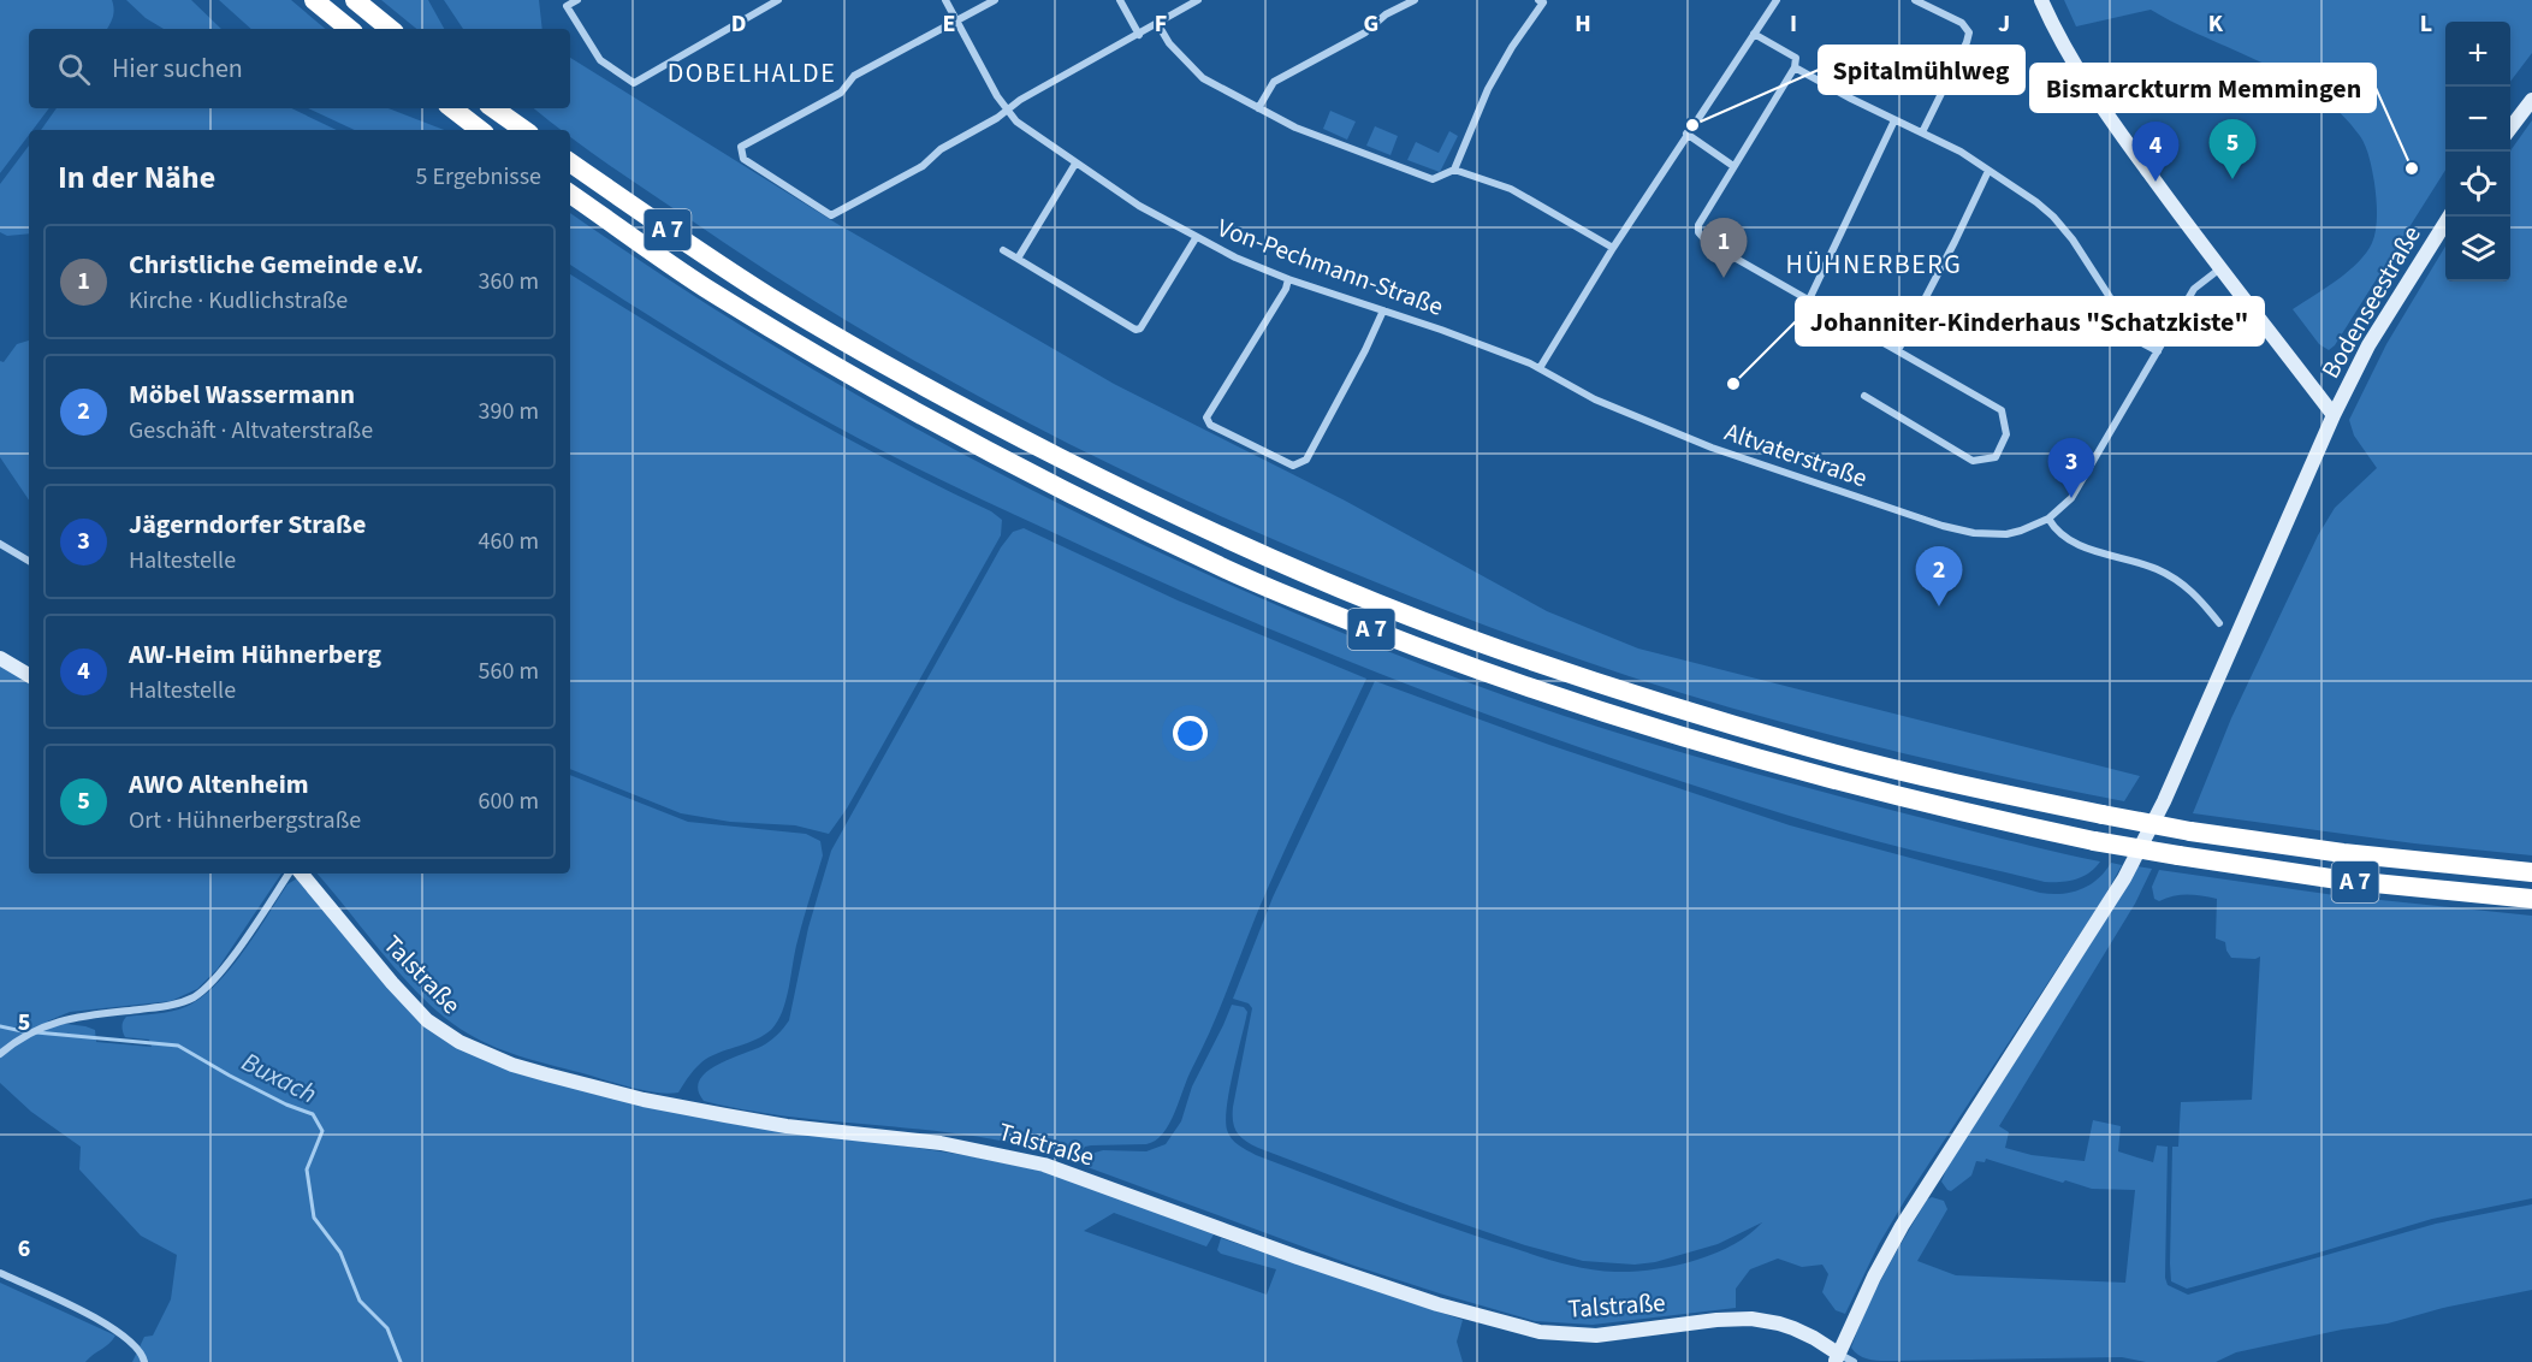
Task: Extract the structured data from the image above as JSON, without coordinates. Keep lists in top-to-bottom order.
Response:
{
  "streets": {
    "highway": ["A 7"],
    "street": [
      "Von-Pechmann-Straße",
      "Bodenseestraße",
      "Altvaterstraße",
      "Talstraße"
    ]
  },
  "crossings": [
    ["Von-Pechmann-Straße", "Altvaterstraße"],
    ["Bodenseestraße", "Talstraße"]
  ],
  "districts": ["DOBELHALDE", "HÜHNERBERG"],
  "water": ["Buxach"],
  "places": ["Spitalmühlweg", "Bismarckturm Memmingen", "Johanniter-Kinderhaus \"Schatzkiste\""],
  "page": {
    "map_buttons": ["+", "−"],
    "search": "Hier suchen",
    "pins": [
      "5",
      "4",
      "1",
      "3",
      "2"
    ],
    "heading": ["In der Nähe", "5 Ergebnisse"],
    "list": [
      {
        "mark": "1",
        "name": "Christliche Gemeinde e.V.",
        "note": "Kirche · Kudlichstraße",
        "value": "360 m"
      },
      {
        "mark": "2",
        "name": "Möbel Wassermann",
        "note": "Geschäft · Altvaterstraße",
        "value": "390 m"
      },
      {
        "mark": "3",
        "name": "Jägerndorfer Straße",
        "note": "Haltestelle",
        "value": "460 m"
      },
      {
        "mark": "4",
        "name": "AW-Heim Hühnerberg",
        "note": "Haltestelle",
        "value": "560 m"
      },
      {
        "mark": "5",
        "name": "AWO Altenheim",
        "note": "Ort · Hühnerbergstraße",
        "value": "600 m"
      }
    ]
  },
  "grid": {
    "columns": [
      "D",
      "E",
      "F",
      "G",
      "H",
      "I",
      "J",
      "K",
      "L"
    ],
    "rows": ["5", "6"]
  }
}
